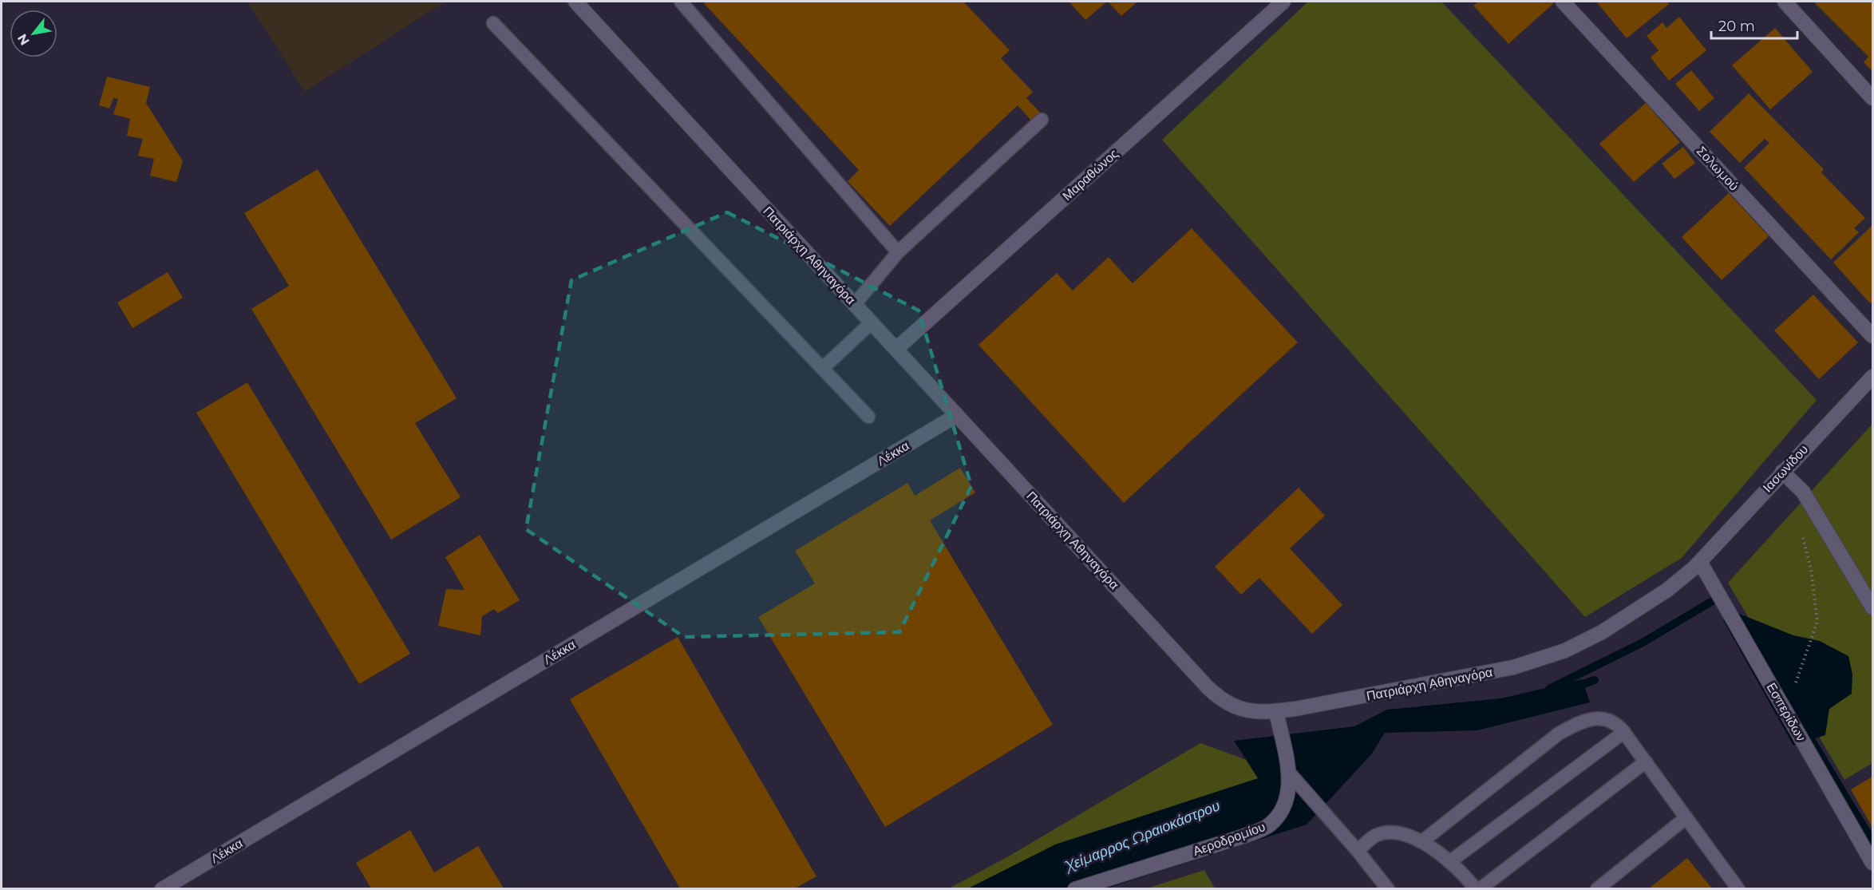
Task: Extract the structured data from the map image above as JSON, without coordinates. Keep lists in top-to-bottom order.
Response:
{
  "streets": {
    "street": [
      "Σολωμού",
      "Μαραθώνος",
      "Πατριάρχη Αθηναγόρα",
      "Λέκκα",
      "Ιασωνίδου",
      "Εσπερίδων",
      "Αεροδρομίου"
    ]
  },
  "crossings": [
    ["Μαραθώνος", "Πατριάρχη Αθηναγόρα"],
    ["Πατριάρχη Αθηναγόρα", "Λέκκα"],
    ["Πατριάρχη Αθηναγόρα", "Ιασωνίδου"],
    ["Πατριάρχη Αθηναγόρα", "Εσπερίδων"],
    ["Πατριάρχη Αθηναγόρα", "Αεροδρομίου"],
    ["Ιασωνίδου", "Εσπερίδων"]
  ],
  "water": ["Χείμαρρος Ωραιοκάστρου"],
  "scale_bar": "20 m",
  "north": "bottom left"
}
